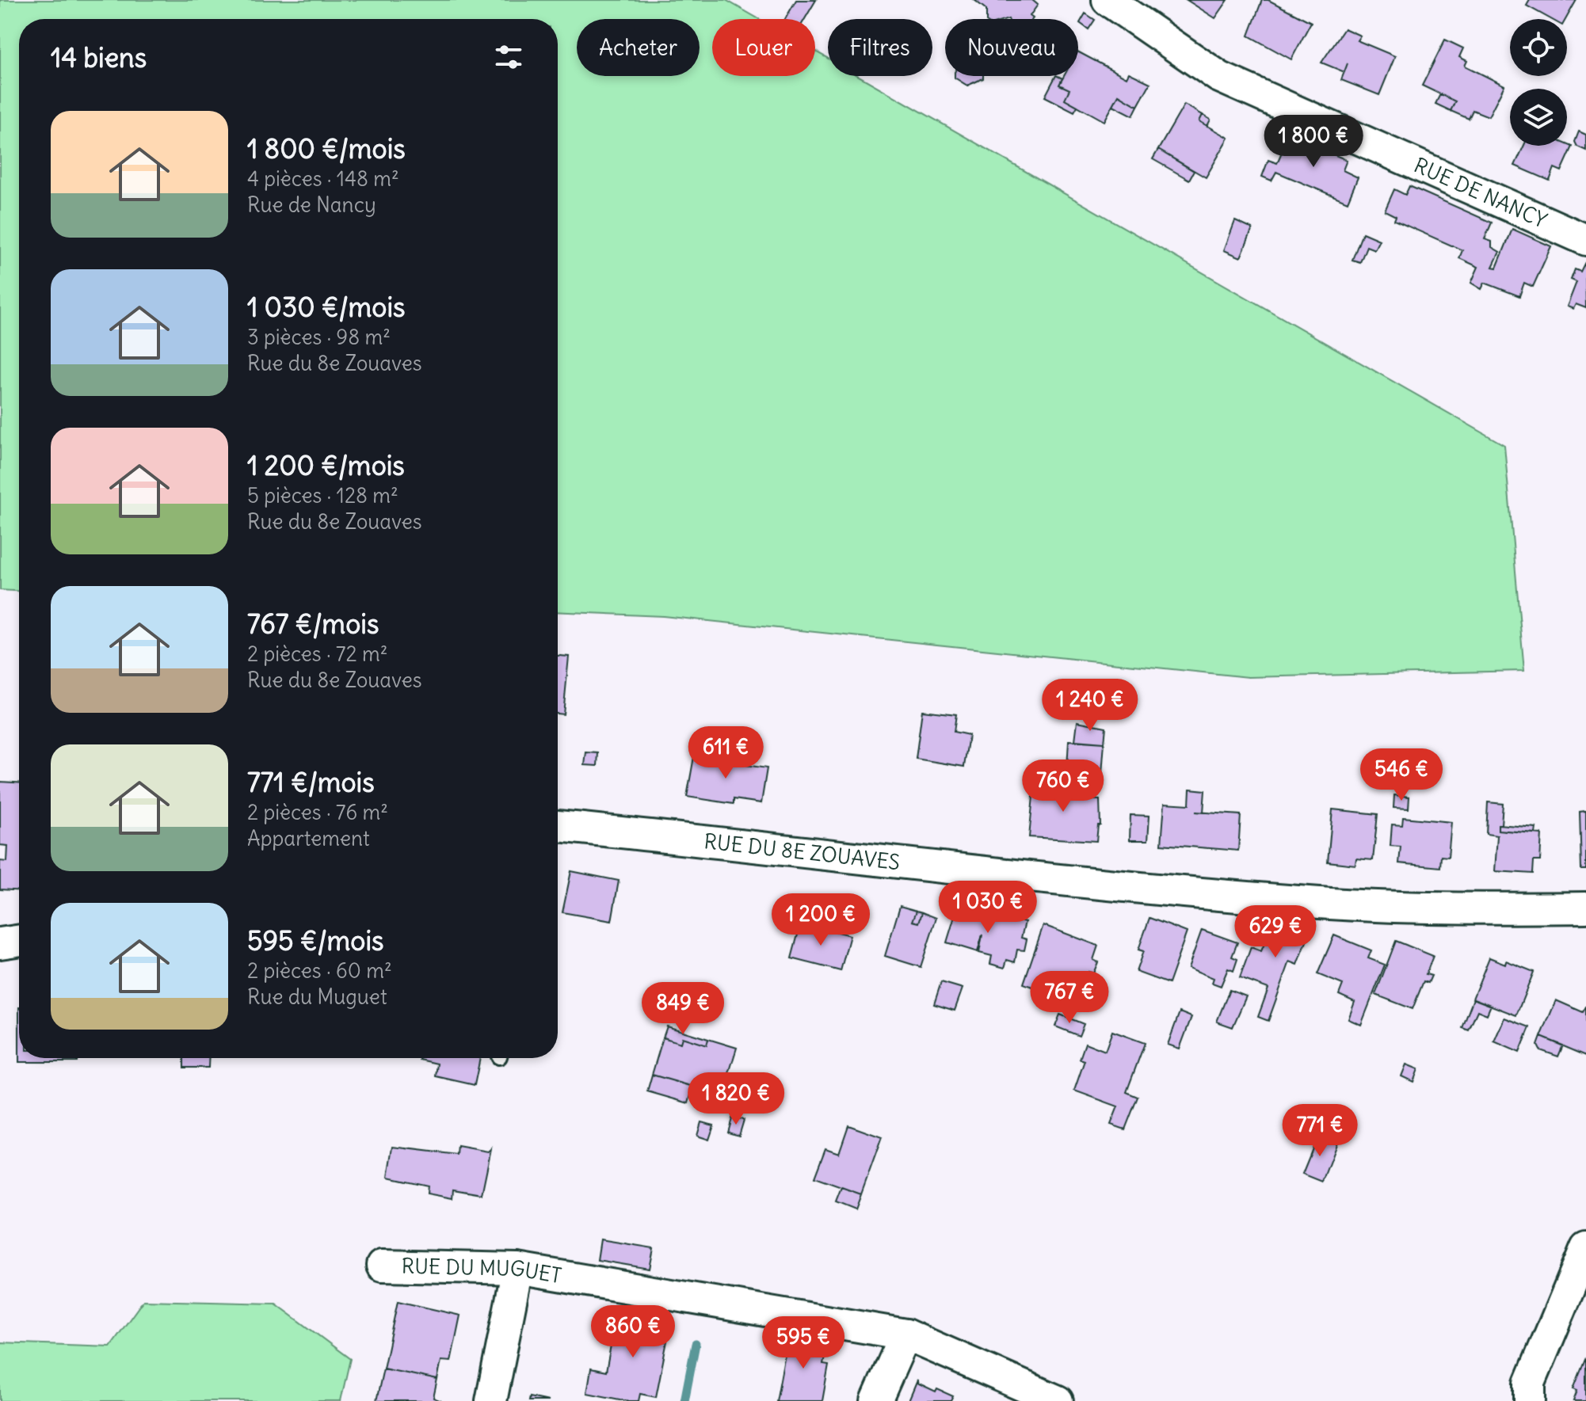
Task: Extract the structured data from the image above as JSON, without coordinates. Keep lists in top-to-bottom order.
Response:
{
  "streets": {
    "street": ["RUE DE NANCY", "RUE DU 8E ZOUAVES", "RUE DU MUGUET"]
  },
  "page": {
    "chip": [
      "Acheter",
      "Louer",
      "Filtres",
      "Nouveau"
    ],
    "heading": "14 biens",
    "list": [
      {
        "name": "1 800 €/mois",
        "note": "4 pièces · 148 m² · Rue de Nancy"
      },
      {
        "name": "1 030 €/mois",
        "note": "3 pièces · 98 m² · Rue du 8e Zouaves"
      },
      {
        "name": "1 200 €/mois",
        "note": "5 pièces · 128 m² · Rue du 8e Zouaves"
      },
      {
        "name": "767 €/mois",
        "note": "2 pièces · 72 m² · Rue du 8e Zouaves"
      },
      {
        "name": "771 €/mois",
        "note": "2 pièces · 76 m² · Appartement"
      },
      {
        "name": "595 €/mois",
        "note": "2 pièces · 60 m² · Rue du Muguet"
      }
    ],
    "price": [
      "1 800 €",
      "1 240 €",
      "611 €",
      "546 €",
      "760 €",
      "1 030 €",
      "1 200 €",
      "629 €",
      "767 €",
      "849 €",
      "1 820 €",
      "771 €",
      "860 €",
      "595 €"
    ]
  }
}
